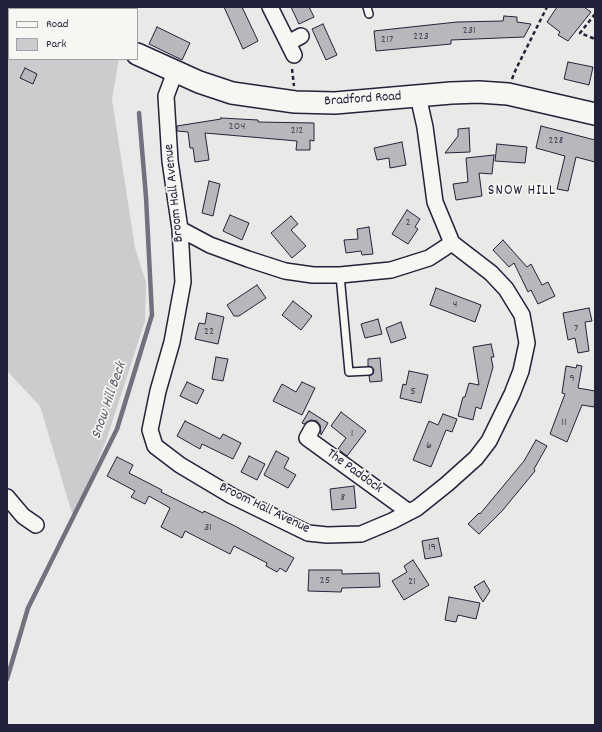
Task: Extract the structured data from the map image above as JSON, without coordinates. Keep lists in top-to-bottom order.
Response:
{
  "streets": {
    "street": ["Bradford Road", "Broom Hall Avenue", "The Paddock"]
  },
  "crossings": [
    ["Bradford Road", "Broom Hall Avenue"],
    ["Broom Hall Avenue", "The Paddock"]
  ],
  "districts": ["SNOW HILL"],
  "water": ["Snow Hill Beck"],
  "house_numbers": [
    "231",
    "223",
    "217",
    "204",
    "212",
    "228",
    "2",
    "4",
    "7",
    "22",
    "9",
    "5",
    "11",
    "1",
    "6",
    "8",
    "31",
    "19",
    "25",
    "21"
  ],
  "legend": ["Road", "Park"]
}
